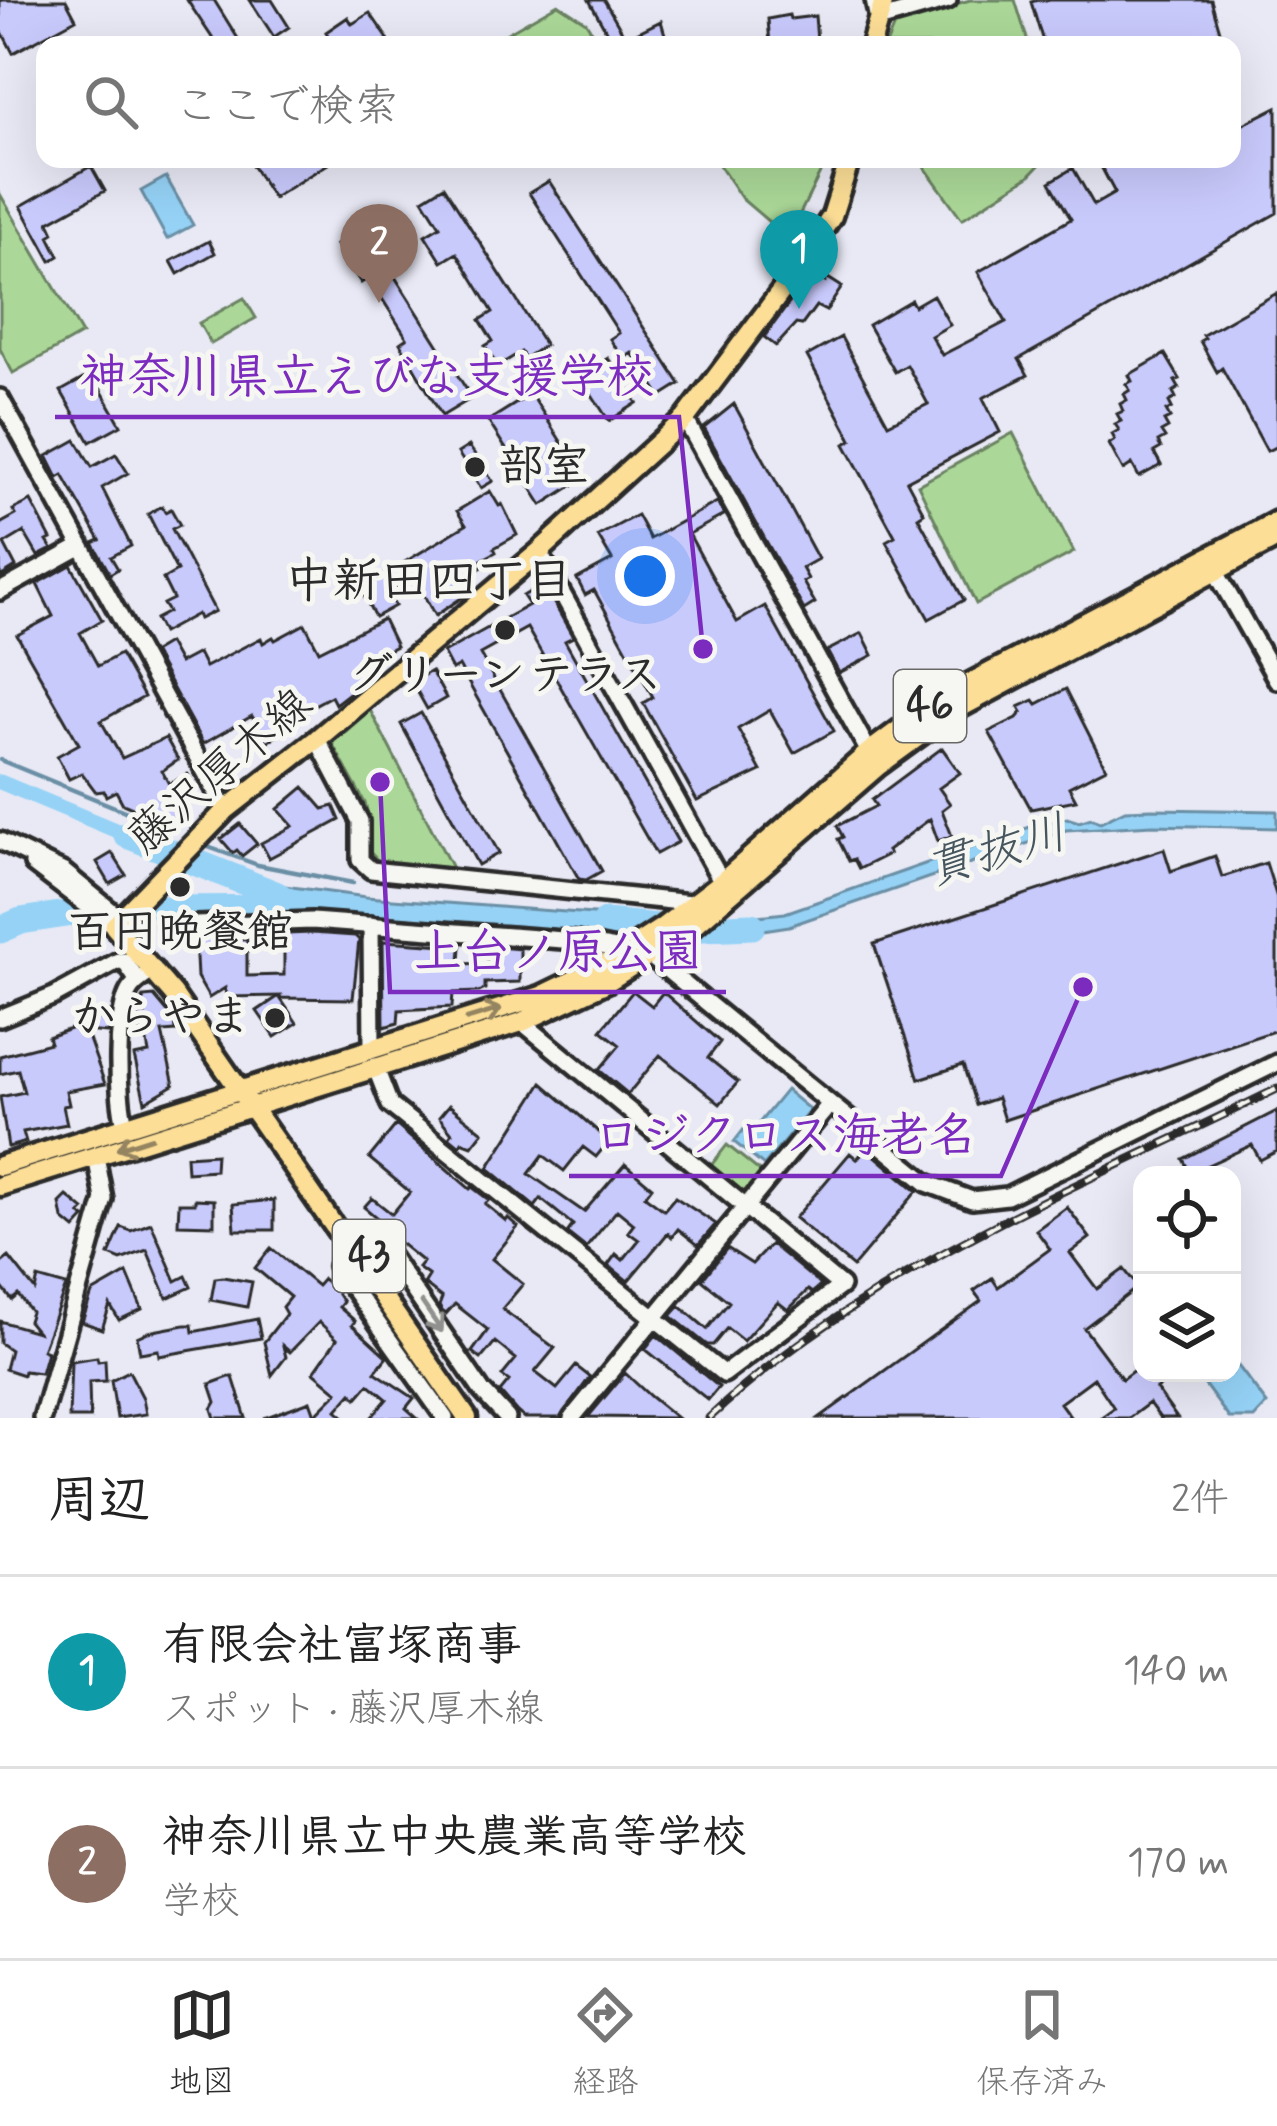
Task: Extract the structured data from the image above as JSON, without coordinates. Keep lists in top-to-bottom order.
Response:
{
  "streets": {
    "main road": ["46", "藤沢厚木線", "43"]
  },
  "crossings": [
    ["46", "藤沢厚木線"]
  ],
  "districts": ["中新田四丁目"],
  "water": ["貫抜川"],
  "places": [
    "部室",
    "グリーンテラス",
    "神奈川県立えびな支援学校",
    "上台ノ原公園",
    "百円晩餐館",
    "ロジクロス海老名",
    "からやま"
  ],
  "page": {
    "search": "ここで検索",
    "pins": ["2", "1"],
    "heading": ["周辺", "2件"],
    "list": [
      {
        "mark": "1",
        "name": "有限会社富塚商事",
        "note": "スポット · 藤沢厚木線",
        "value": "140 m"
      },
      {
        "mark": "2",
        "name": "神奈川県立中央農業高等学校",
        "note": "学校",
        "value": "170 m"
      }
    ],
    "nav": ["地図", "経路", "保存済み"]
  }
}
